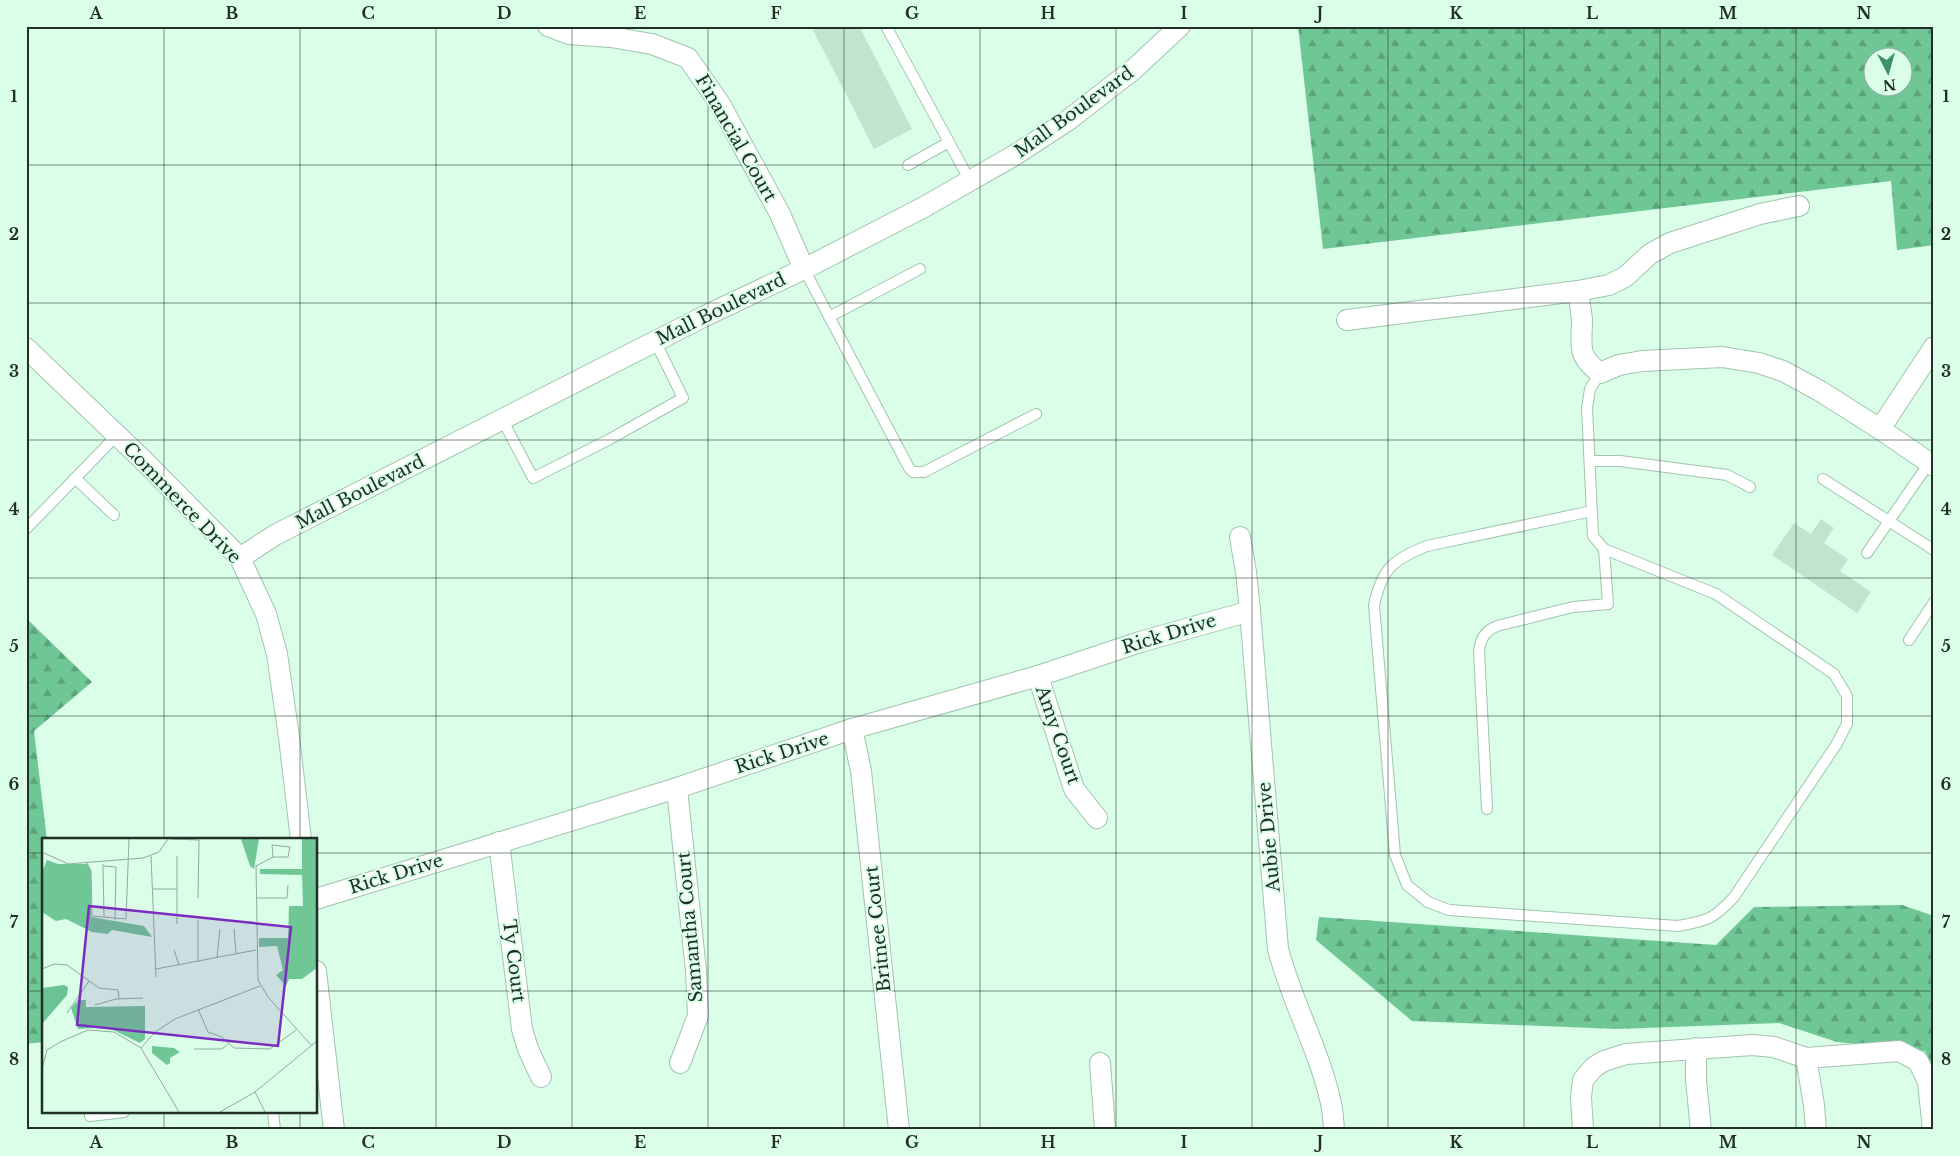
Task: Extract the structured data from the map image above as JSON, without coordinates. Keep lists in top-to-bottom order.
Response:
{
  "streets": {
    "street": [
      "Mall Boulevard",
      "Financial Court",
      "Commerce Drive",
      "Rick Drive",
      "Amy Court",
      "Aubie Drive",
      "Samantha Court",
      "Britnee Court",
      "Ty Court"
    ]
  },
  "crossings": [
    ["Mall Boulevard", "Financial Court"],
    ["Mall Boulevard", "Commerce Drive"],
    ["Rick Drive", "Amy Court"],
    ["Rick Drive", "Aubie Drive"],
    ["Rick Drive", "Samantha Court"],
    ["Rick Drive", "Britnee Court"],
    ["Rick Drive", "Ty Court"]
  ],
  "north": "bottom",
  "grid": {
    "columns": [
      "A",
      "B",
      "C",
      "D",
      "E",
      "F",
      "G",
      "H",
      "I",
      "J",
      "K",
      "L",
      "M",
      "N"
    ],
    "rows": [
      "1",
      "2",
      "3",
      "4",
      "5",
      "6",
      "7",
      "8"
    ]
  }
}
